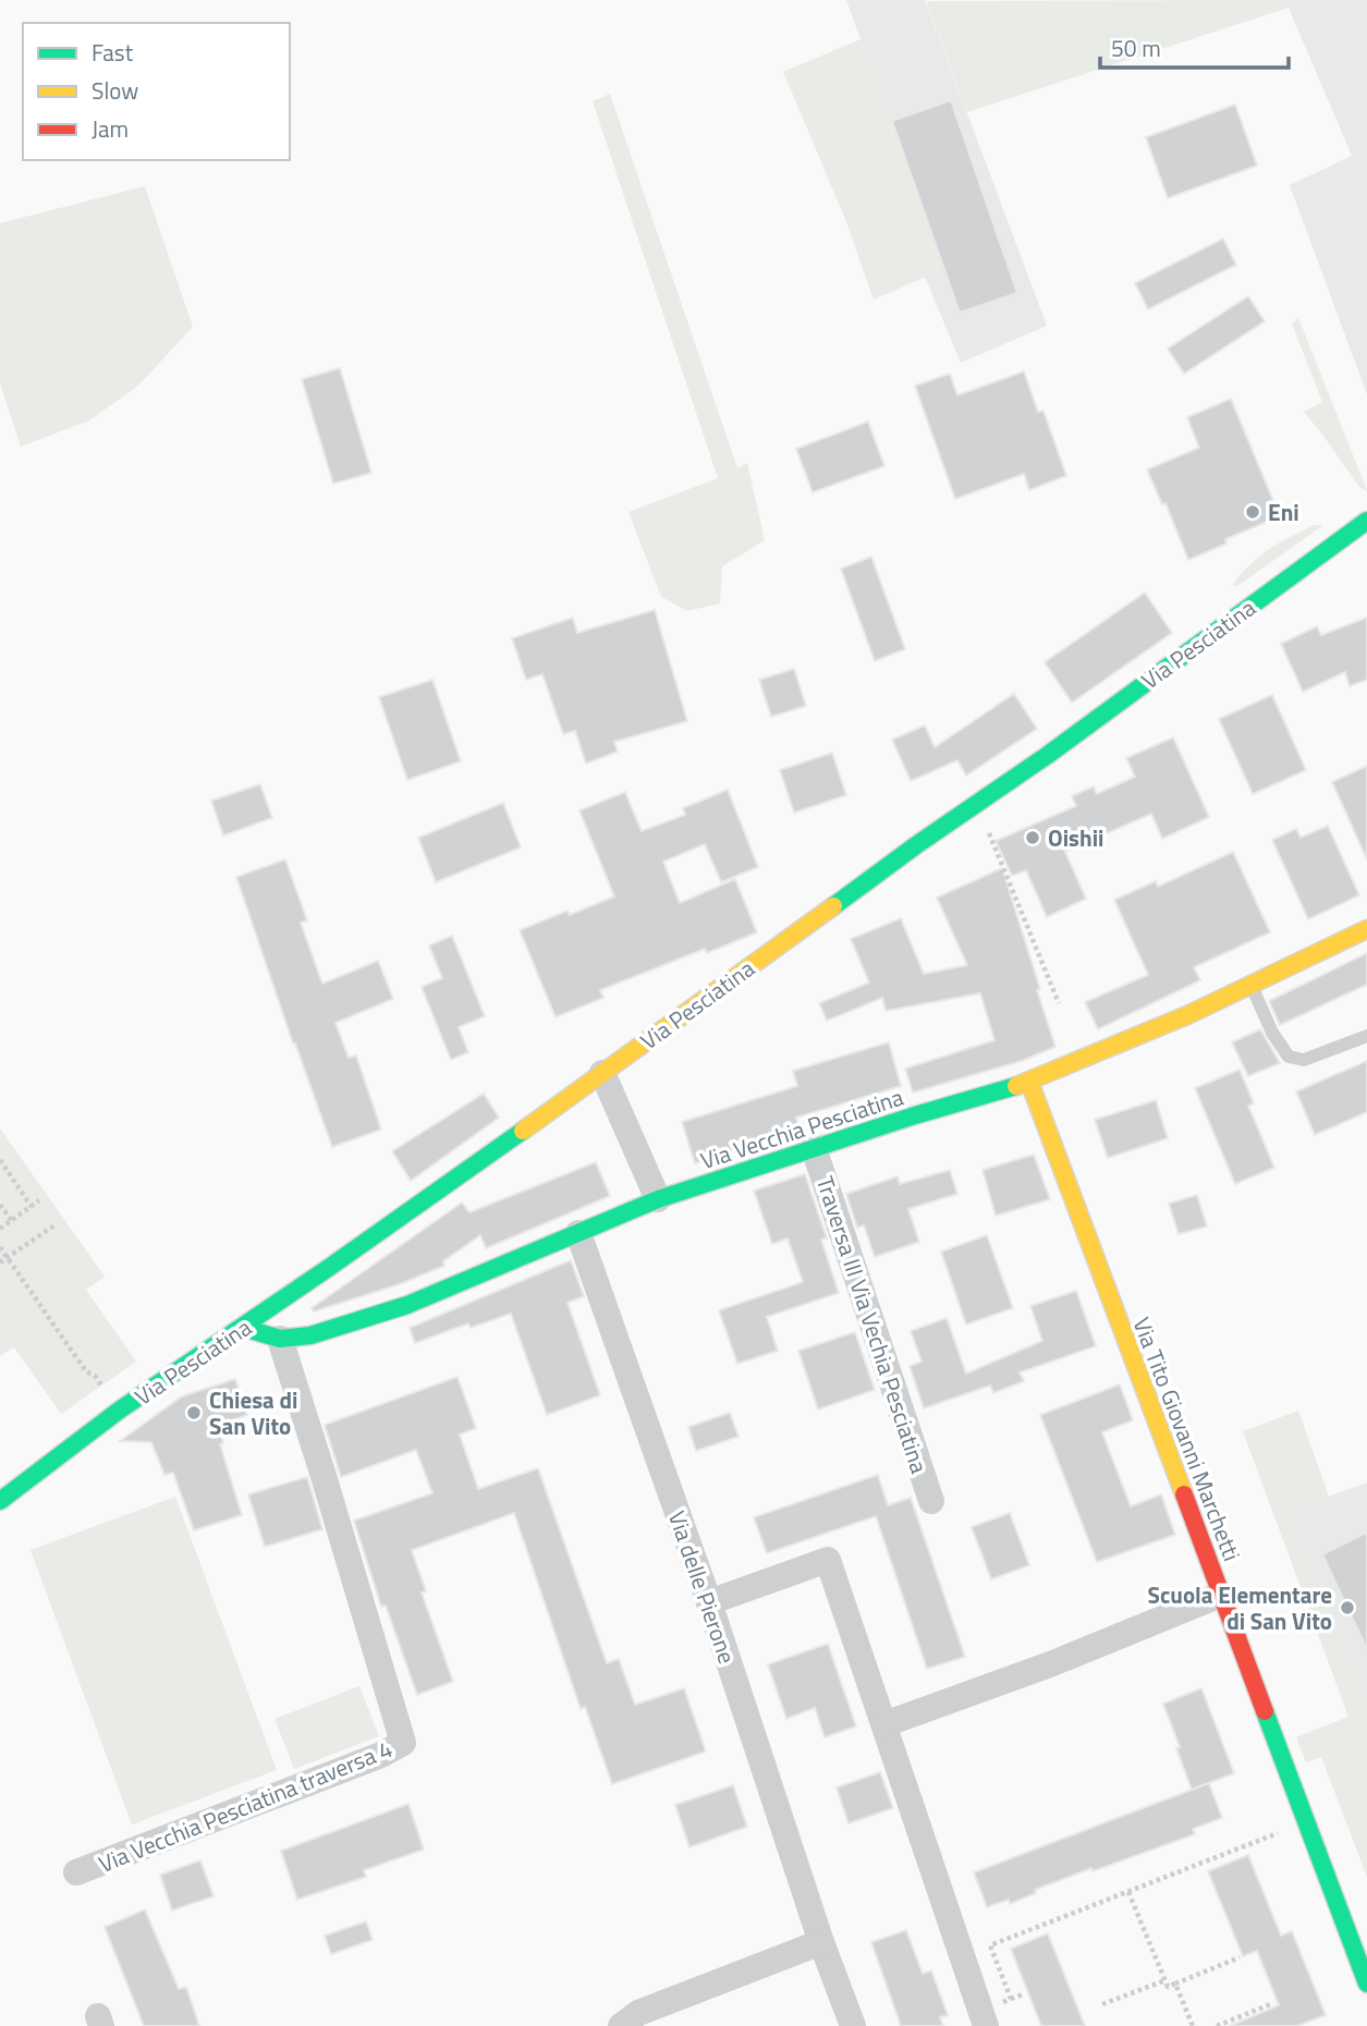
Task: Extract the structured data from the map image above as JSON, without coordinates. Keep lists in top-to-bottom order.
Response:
{
  "streets": {
    "street": [
      "Via Pesciatina",
      "Via Vecchia Pesciatina",
      "Traversa III Via Vechia Pesciatina",
      "Via Tito Giovanni Marchetti",
      "Via delle Pierone",
      "Via Vecchia Pesciatina traversa 4"
    ]
  },
  "crossings": [
    ["Via Pesciatina", "Via Vecchia Pesciatina"],
    ["Via Vecchia Pesciatina", "Traversa III Via Vechia Pesciatina"],
    ["Via Vecchia Pesciatina", "Via Tito Giovanni Marchetti"],
    ["Via Vecchia Pesciatina", "Via delle Pierone"],
    ["Via Vecchia Pesciatina", "Via Vecchia Pesciatina traversa 4"]
  ],
  "places": [
    "Eni",
    "Oishii",
    "Chiesa di San Vito",
    "Scuola Elementare di San Vito"
  ],
  "legend": ["Fast", "Slow", "Jam"],
  "scale_bar": "50 m"
}
